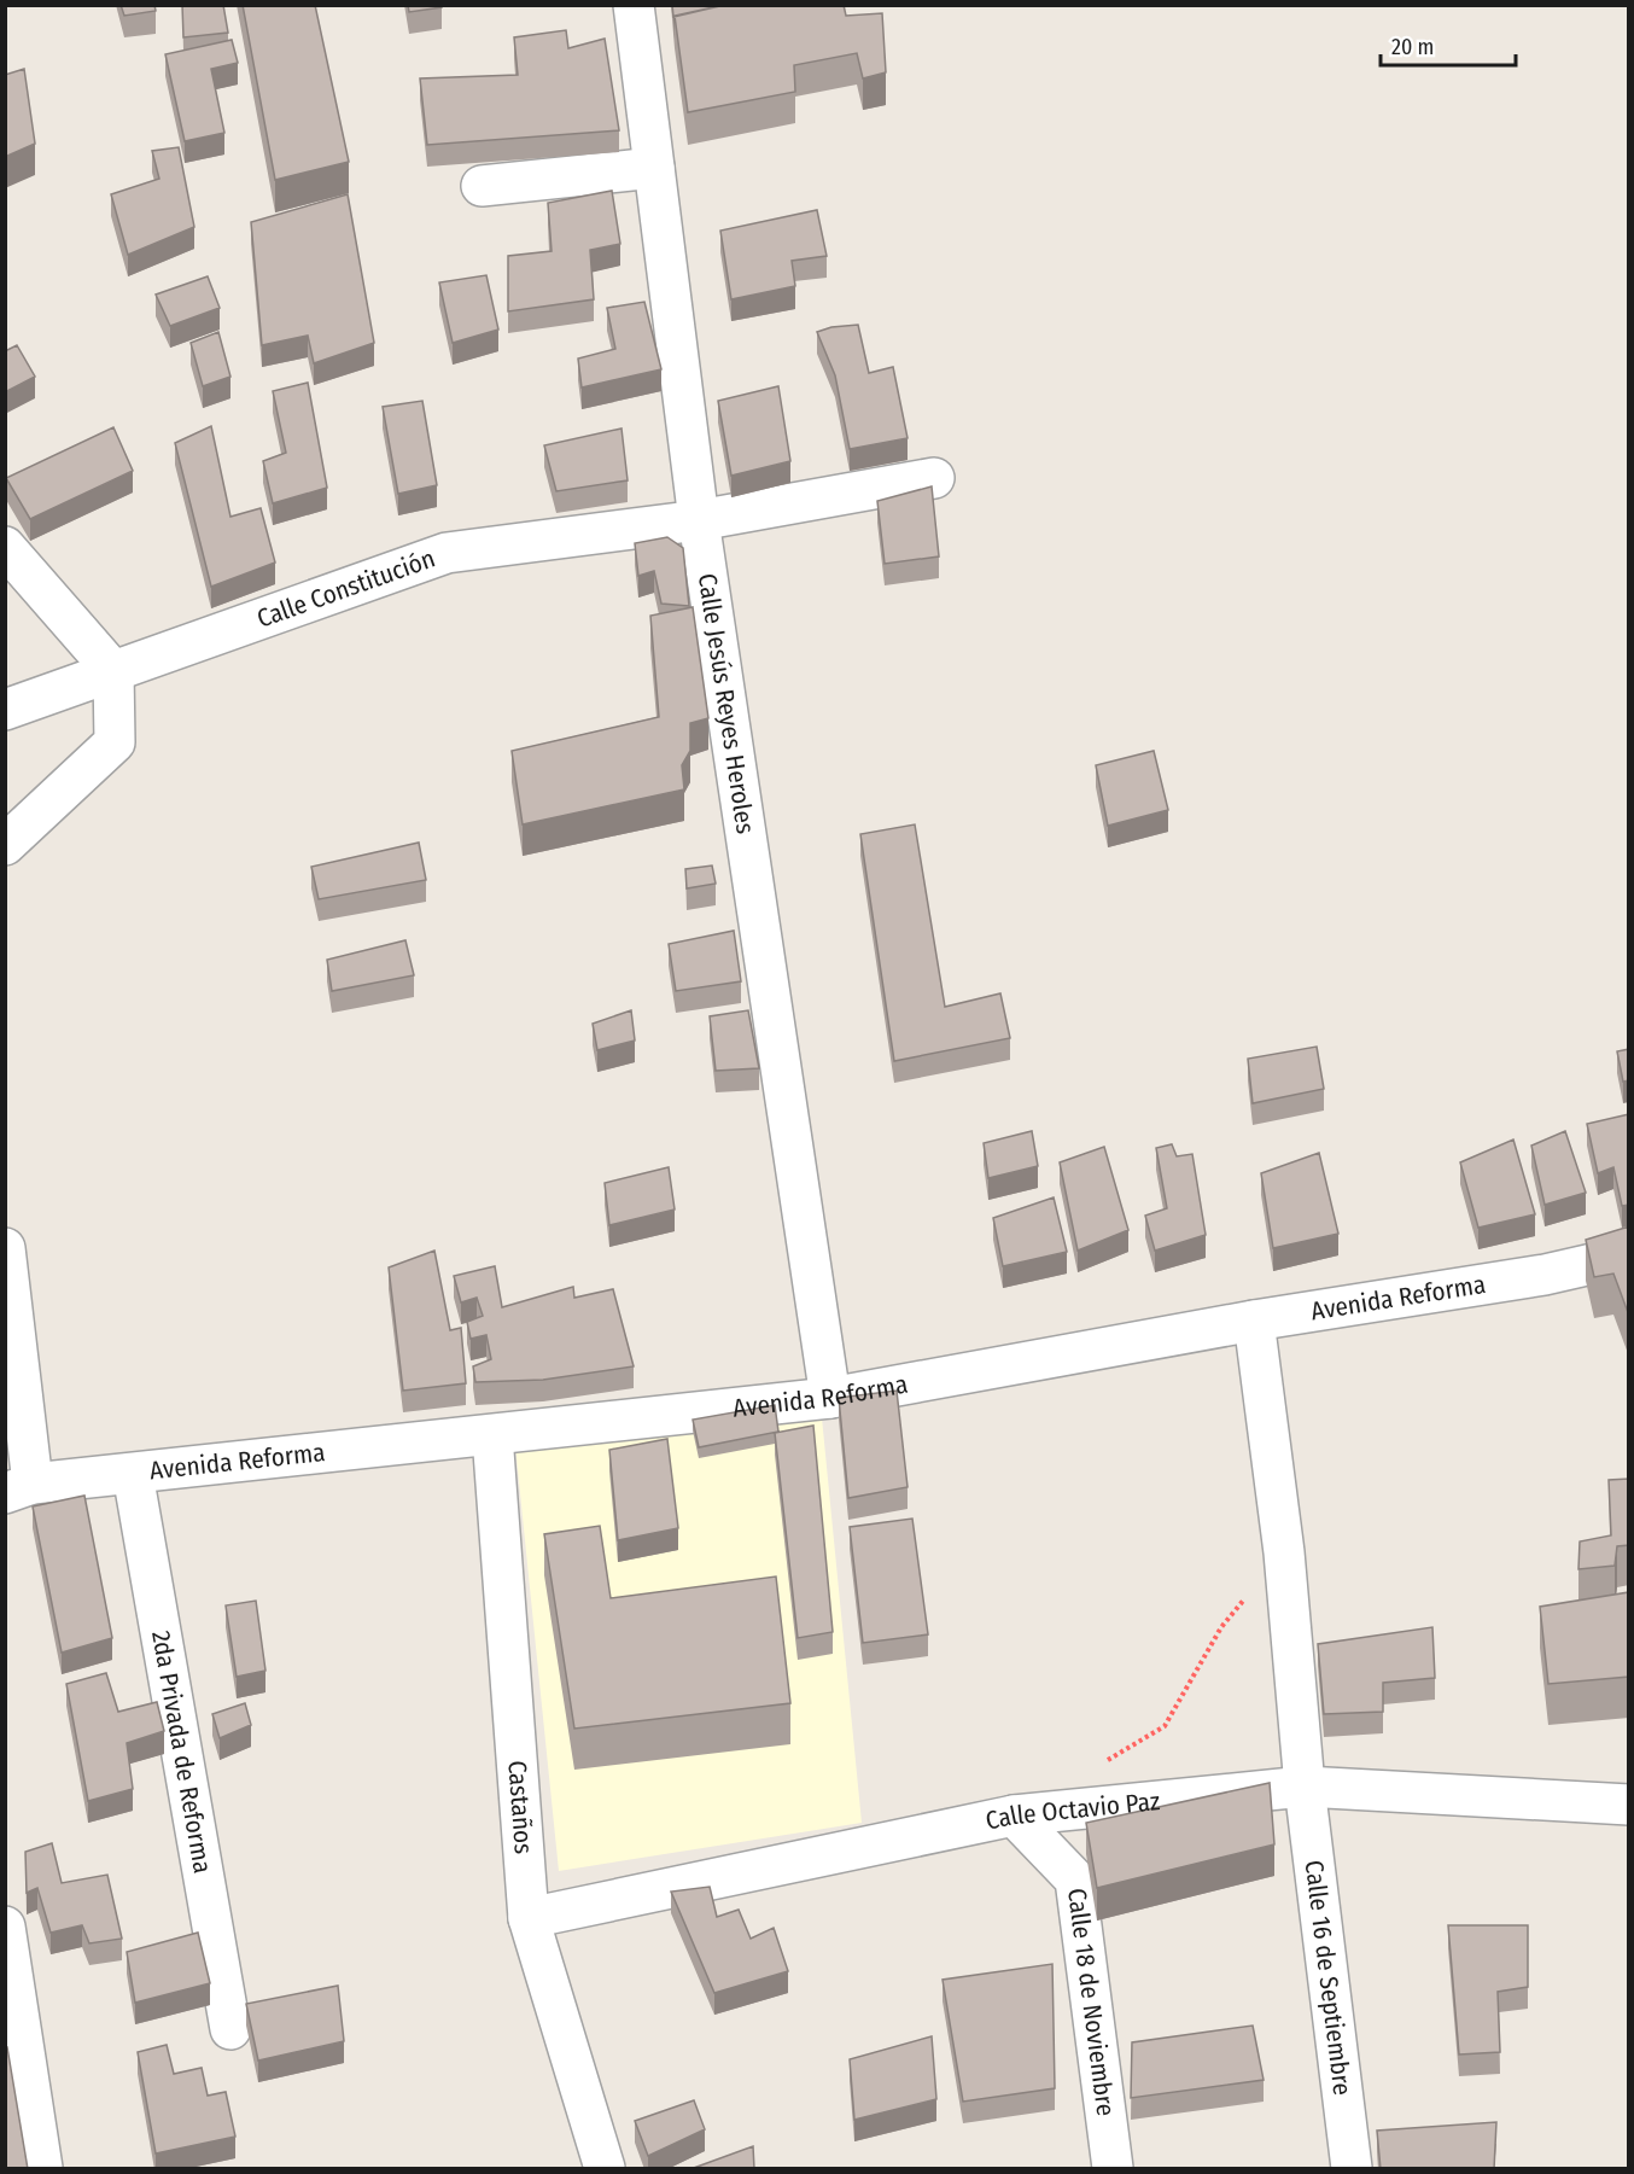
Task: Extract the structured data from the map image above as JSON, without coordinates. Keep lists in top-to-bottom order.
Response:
{
  "streets": {
    "street": [
      "Calle Constitución",
      "Calle Jesús Reyes Heroles",
      "Avenida Reforma",
      "2da Privada de Reforma",
      "Castaños",
      "Calle Octavio Paz",
      "Calle 16 de Septiembre",
      "Calle 18 de Noviembre"
    ]
  },
  "crossings": [
    ["Calle Constitución", "Calle Jesús Reyes Heroles"],
    ["Calle Jesús Reyes Heroles", "Avenida Reforma"],
    ["Avenida Reforma", "2da Privada de Reforma"],
    ["Avenida Reforma", "Castaños"],
    ["Avenida Reforma", "Calle 16 de Septiembre"],
    ["Castaños", "Calle Octavio Paz"],
    ["Calle Octavio Paz", "Calle 16 de Septiembre"],
    ["Calle Octavio Paz", "Calle 18 de Noviembre"]
  ],
  "scale_bar": "20 m"
}
